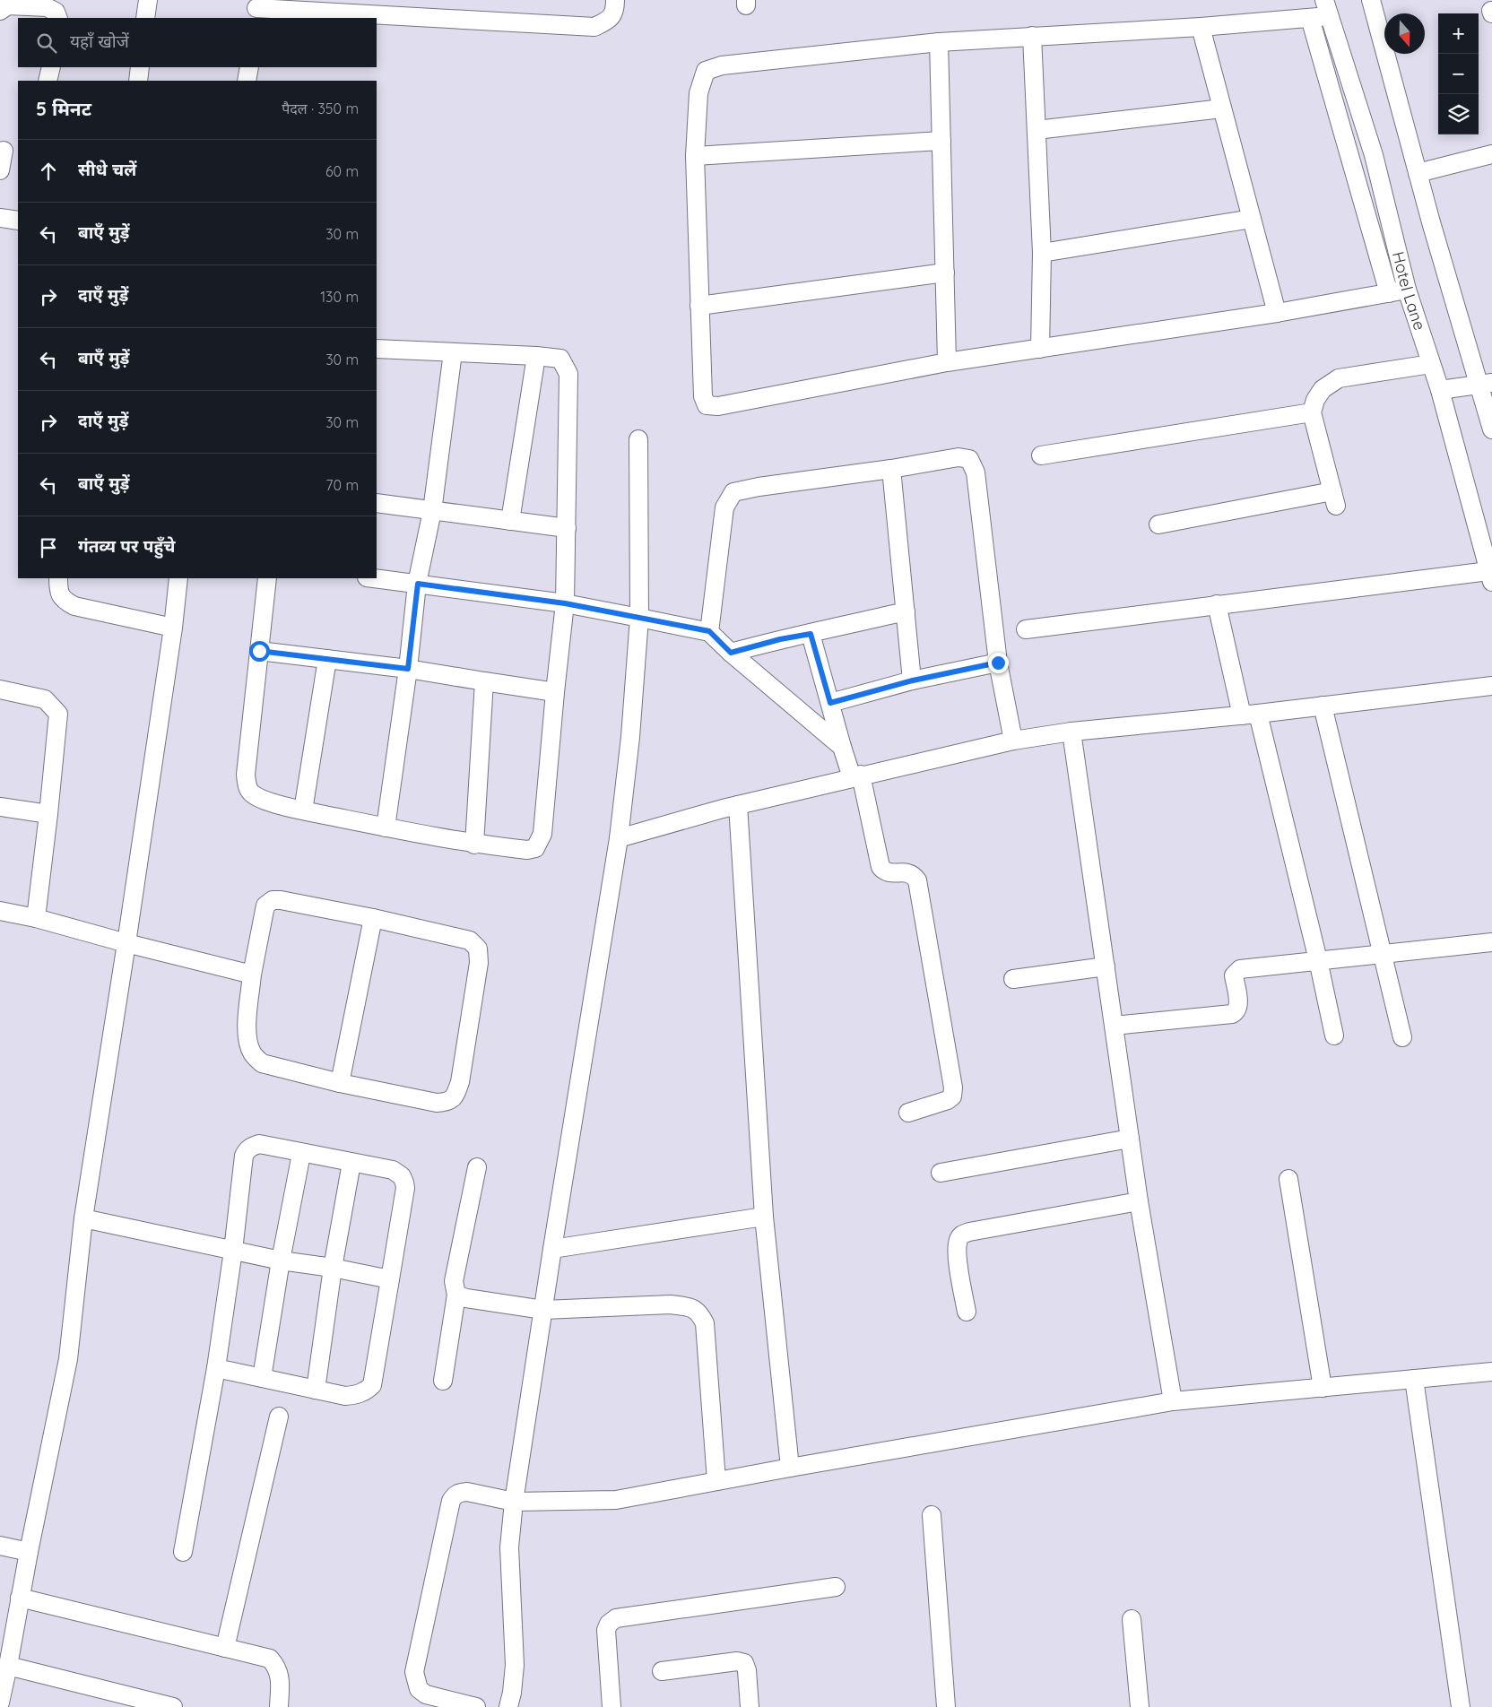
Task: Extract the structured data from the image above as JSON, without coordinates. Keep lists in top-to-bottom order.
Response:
{
  "streets": {
    "street": ["Hotel Lane"]
  },
  "north": "bottom",
  "page": {
    "map_buttons": ["+", "−"],
    "search": "यहाँ खोजें",
    "heading": ["5 मिनट", "पैदल · 350 m"],
    "list": [
      ["सीधे चलें", "60 m"],
      ["बाएँ मुड़ें", "30 m"],
      ["दाएँ मुड़ें", "130 m"],
      ["बाएँ मुड़ें", "30 m"],
      ["दाएँ मुड़ें", "30 m"],
      ["बाएँ मुड़ें", "70 m"],
      "गंतव्य पर पहुँचे"
    ]
  }
}
